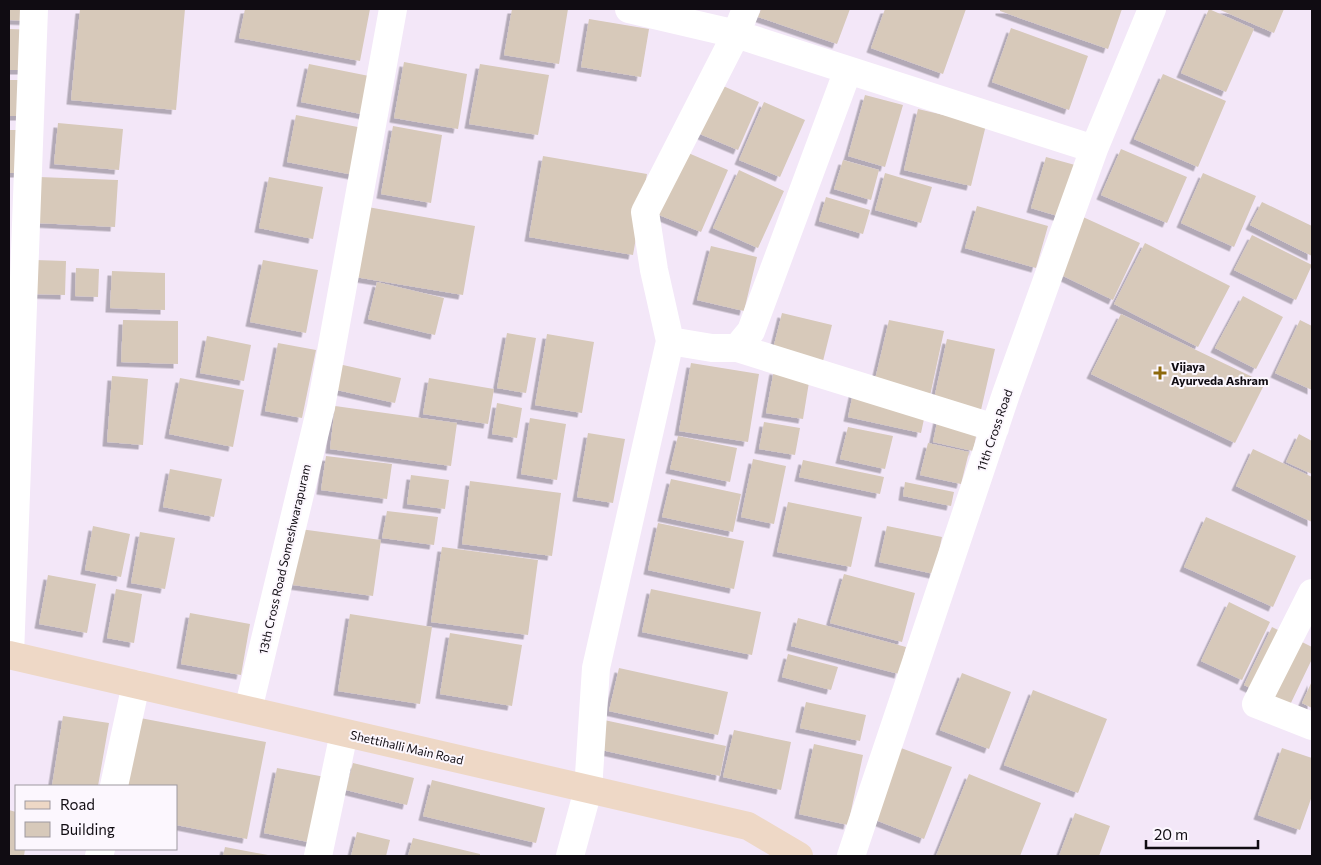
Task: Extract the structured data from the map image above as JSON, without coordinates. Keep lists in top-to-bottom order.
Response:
{
  "streets": {
    "street": ["11th Cross Road", "13th Cross Road Someshwarapuram", "Shettihalli Main Road"]
  },
  "crossings": [
    ["13th Cross Road Someshwarapuram", "Shettihalli Main Road"]
  ],
  "places": {
    "health": ["Vijaya Ayurveda Ashram"]
  },
  "legend": ["Road", "Building"],
  "scale_bar": "20 m"
}
